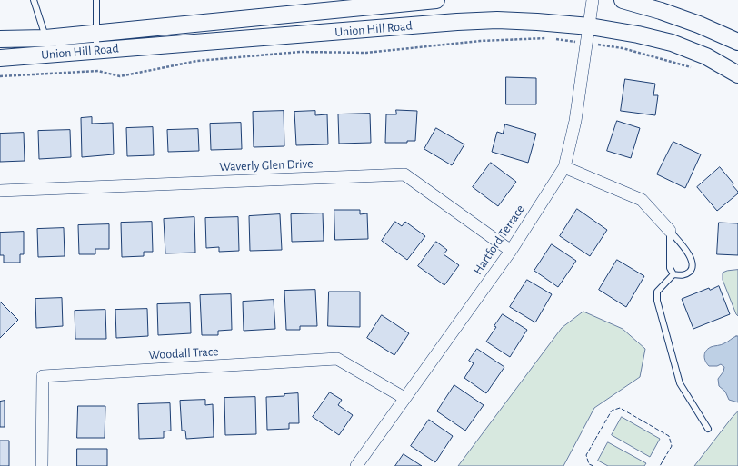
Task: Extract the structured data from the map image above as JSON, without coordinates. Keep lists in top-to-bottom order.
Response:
{
  "streets": {
    "street": [
      "Union Hill Road",
      "Waverly Glen Drive",
      "Hartford Terrace",
      "Woodall Trace"
    ]
  },
  "crossings": [
    ["Union Hill Road", "Hartford Terrace"],
    ["Waverly Glen Drive", "Hartford Terrace"],
    ["Hartford Terrace", "Woodall Trace"]
  ]
}
